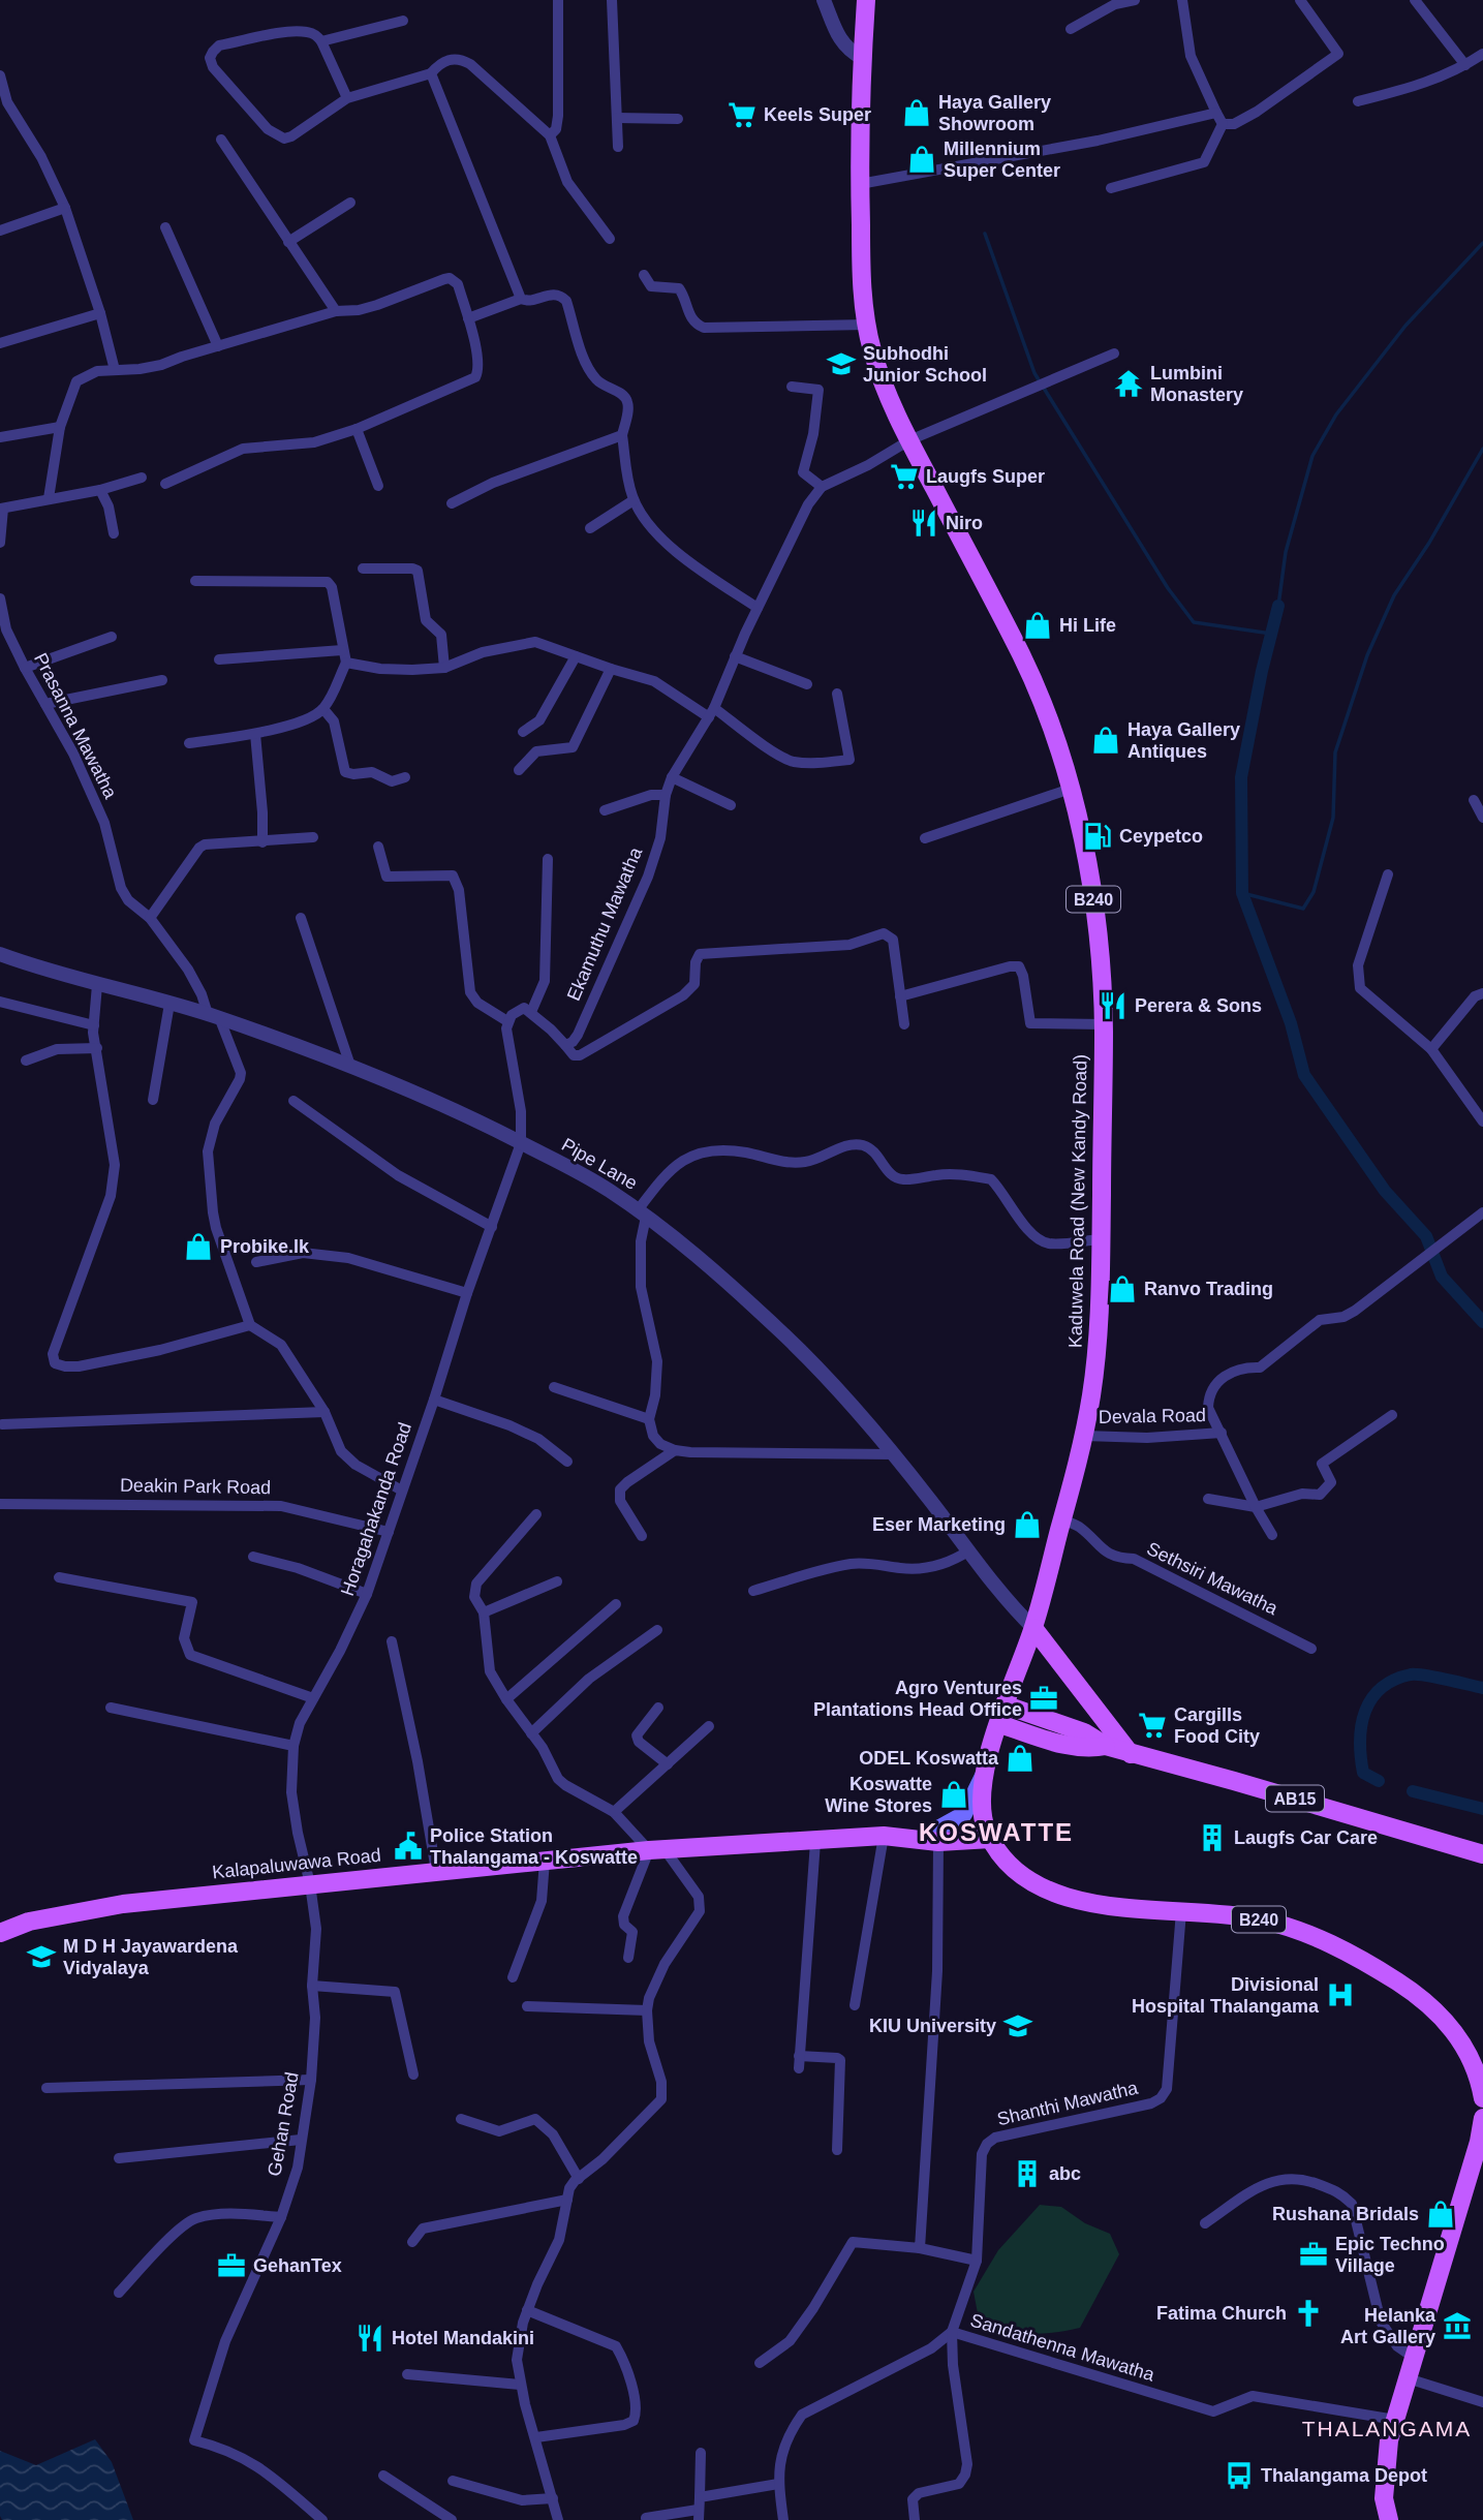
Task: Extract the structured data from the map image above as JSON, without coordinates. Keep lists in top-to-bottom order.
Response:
{
  "streets": {
    "main road": [
      "B240",
      "Kaduwela Road (New Kandy Road)",
      "AB15",
      "Kalapaluwawa Road"
    ],
    "street": [
      "Prasanna Mawatha",
      "Ekamuthu Mawatha",
      "Pipe Lane",
      "Devala Road",
      "Deakin Park Road",
      "Horagahakanda Road",
      "Sethsiri Mawatha",
      "Shanthi Mawatha",
      "Gehan Road",
      "Sandathenna Mawatha"
    ]
  },
  "crossings": [
    ["Prasanna Mawatha", "Pipe Lane"],
    ["B240", "Kaduwela Road (New Kandy Road)"],
    ["B240", "Kalapaluwawa Road"],
    ["B240", "Shanthi Mawatha"],
    ["Pipe Lane", "Kaduwela Road (New Kandy Road)"],
    ["Pipe Lane", "Horagahakanda Road"],
    ["Kaduwela Road (New Kandy Road)", "Devala Road"],
    ["Kaduwela Road (New Kandy Road)", "Sethsiri Mawatha"],
    ["Kaduwela Road (New Kandy Road)", "AB15"],
    ["Kaduwela Road (New Kandy Road)", "Kalapaluwawa Road"],
    ["Deakin Park Road", "Horagahakanda Road"],
    ["Horagahakanda Road", "Kalapaluwawa Road"],
    ["Horagahakanda Road", "Gehan Road"],
    ["Kalapaluwawa Road", "Gehan Road"],
    ["Shanthi Mawatha", "Sandathenna Mawatha"]
  ],
  "districts": ["KOSWATTE", "THALANGAMA"],
  "places": {
    "shop": [
      "Haya Gallery Showroom",
      "Millennium Super Center",
      "Hi Life",
      "Haya Gallery Antiques",
      "Probike.lk",
      "Ranvo Trading",
      "Eser Marketing",
      "ODEL Koswatta",
      "Koswatte Wine Stores",
      "Rushana Bridals"
    ],
    "supermarket": ["Keels Super", "Laugfs Super", "Cargills Food City"],
    "school or university": ["Subhodhi Junior School", "M D H Jayawardena Vidyalaya", "KIU University"],
    "temple": ["Lumbini Monastery"],
    "restaurant": ["Niro", "Perera & Sons", "Hotel Mandakini"],
    "fuel station": ["Ceypetco"],
    "office": ["Agro Ventures Plantations Head Office", "Epic Techno Village", "GehanTex"],
    "building": ["Laugfs Car Care", "abc"],
    "public building": ["Police Station Thalangama - Koswatte"],
    "hospital": ["Divisional Hospital Thalangama"],
    "church": ["Fatima Church"],
    "museum": ["Helanka Art Gallery"],
    "bus stop": ["Thalangama Depot"]
  }
}
